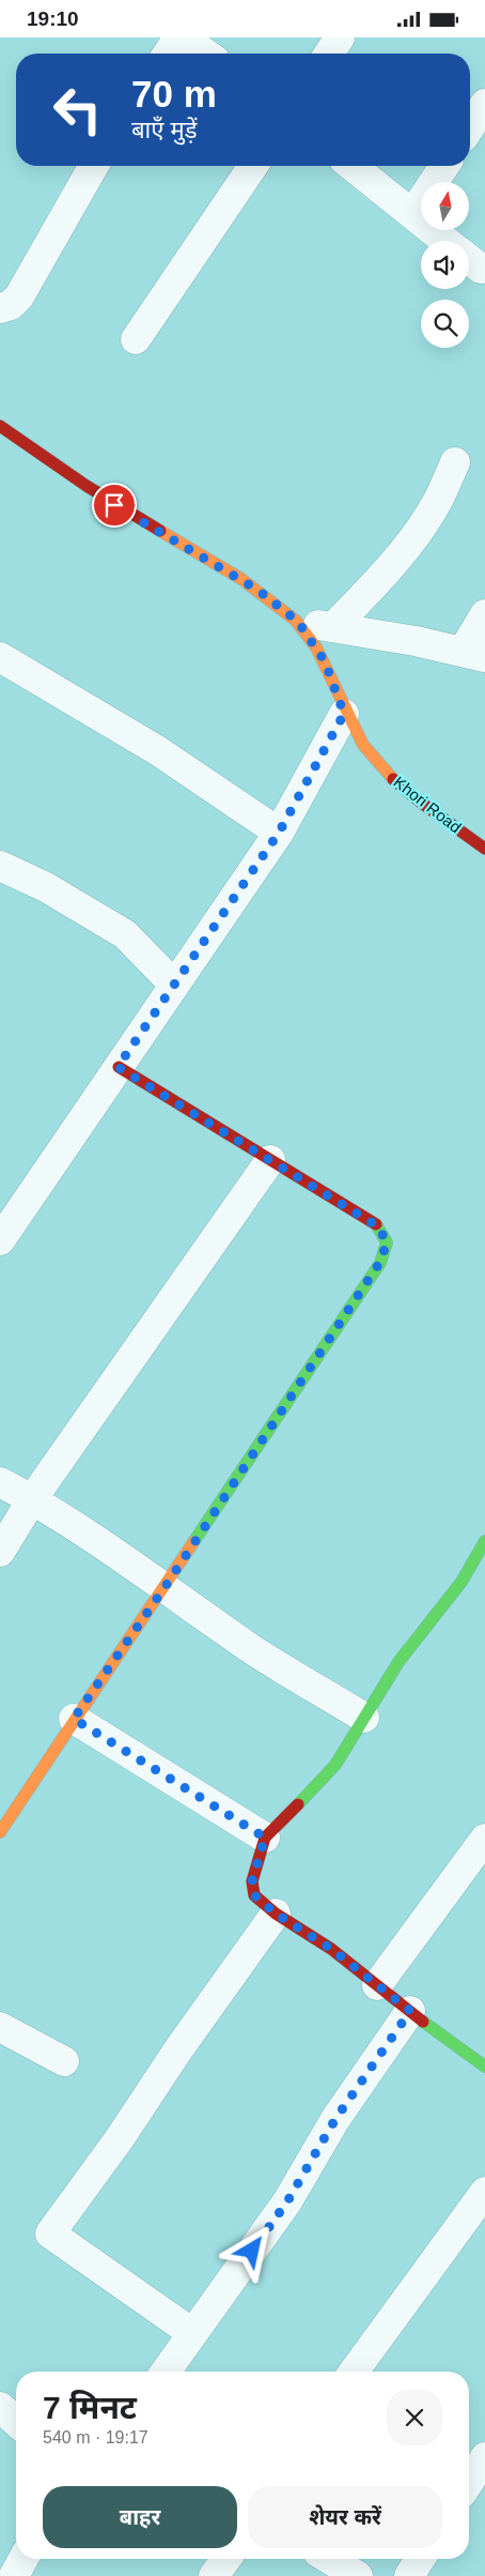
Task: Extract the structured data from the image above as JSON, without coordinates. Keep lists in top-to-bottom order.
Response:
{
  "streets": {
    "street": ["Khori Road"]
  },
  "north": "top",
  "page": {
    "status": "19:10",
    "turn": ["70 m", "बाएँ मुड़ें"],
    "heading": ["7 मिनट", "540 m · 19:17"],
    "buttons": ["बाहर", "शेयर करें"]
  }
}
